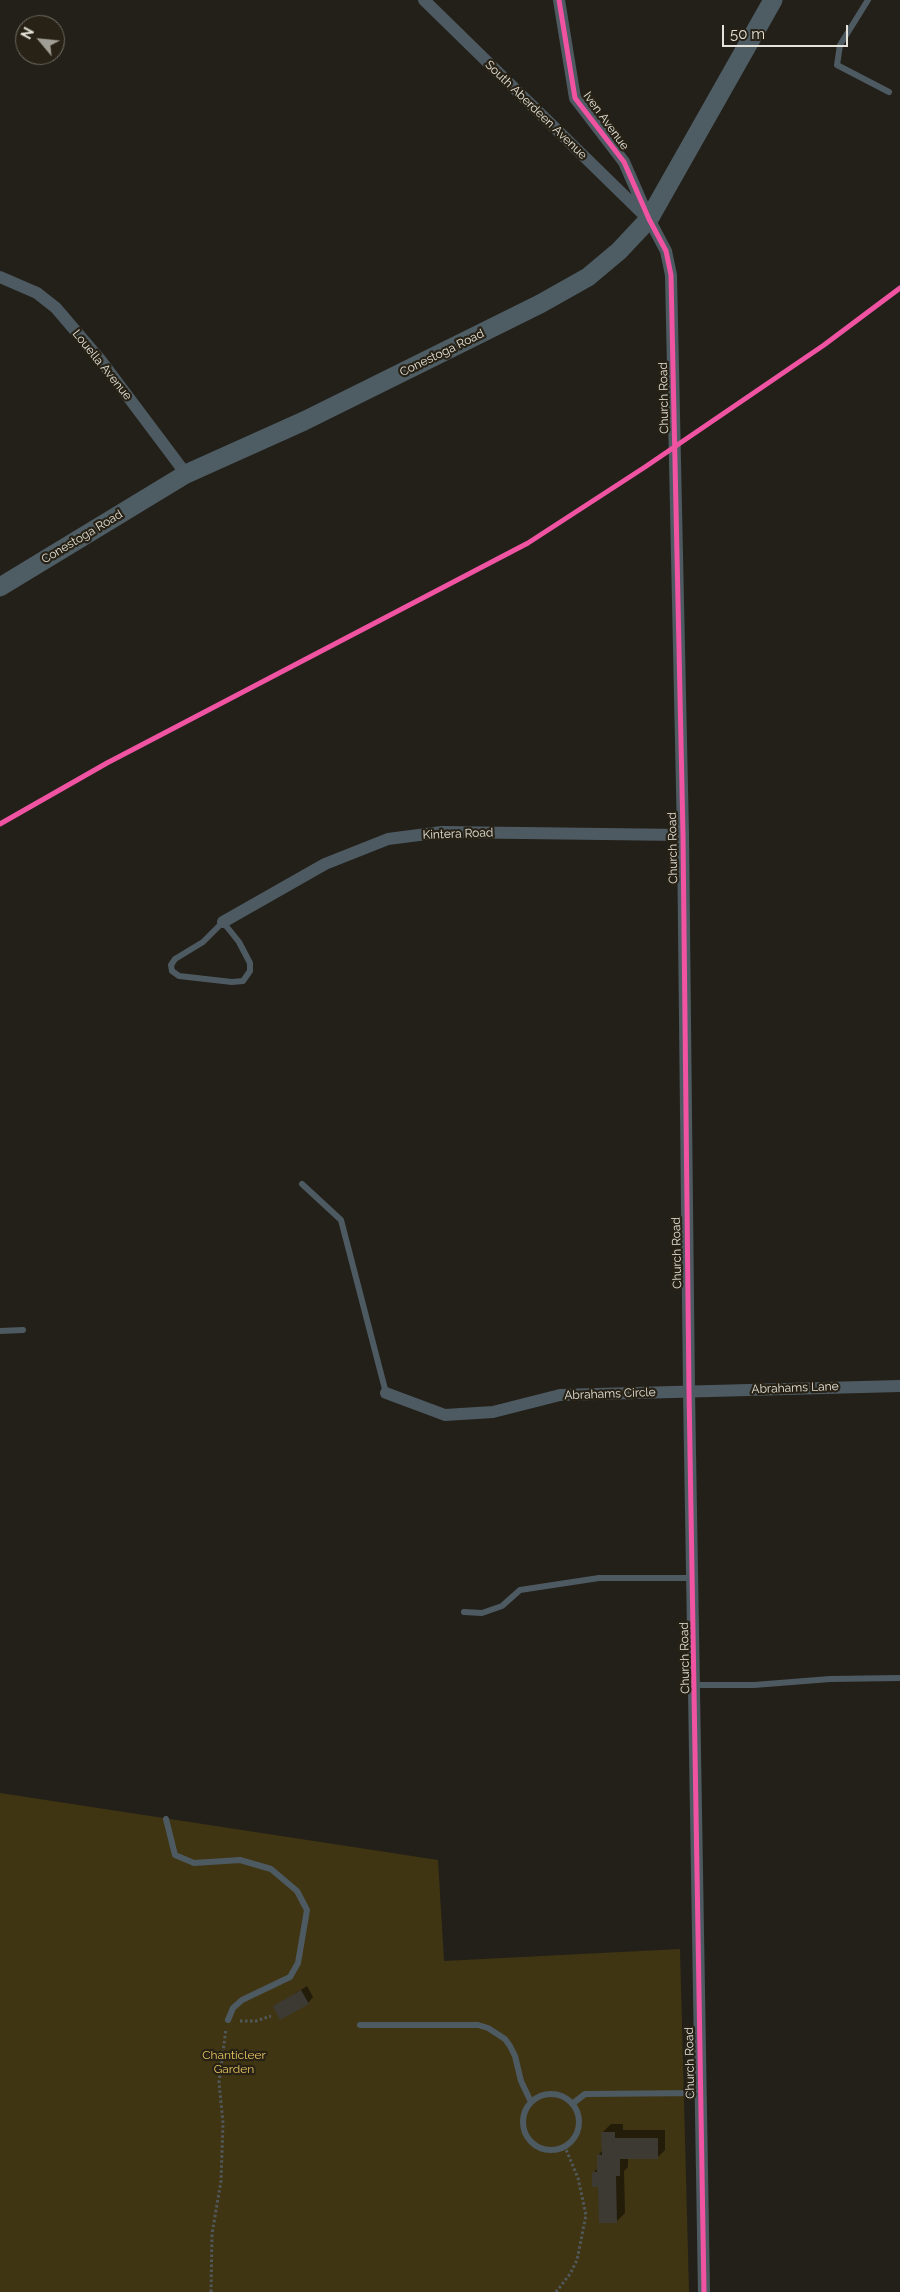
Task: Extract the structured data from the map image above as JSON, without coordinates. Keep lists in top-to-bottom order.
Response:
{
  "streets": {
    "main road": ["Conestoga Road"],
    "street": [
      "South Aberdeen Avenue",
      "Iven Avenue",
      "Louella Avenue",
      "Church Road",
      "Kintera Road",
      "Abrahams Lane",
      "Abrahams Circle"
    ]
  },
  "crossings": [
    ["South Aberdeen Avenue", "Iven Avenue"],
    ["South Aberdeen Avenue", "Conestoga Road"],
    ["South Aberdeen Avenue", "Church Road"],
    ["Iven Avenue", "Conestoga Road"],
    ["Iven Avenue", "Church Road"],
    ["Conestoga Road", "Louella Avenue"],
    ["Conestoga Road", "Church Road"],
    ["Church Road", "Kintera Road"],
    ["Church Road", "Abrahams Lane"],
    ["Church Road", "Abrahams Circle"],
    ["Abrahams Lane", "Abrahams Circle"]
  ],
  "parks": ["Chanticleer Garden"],
  "scale_bar": "50 m",
  "north": "top left"
}
